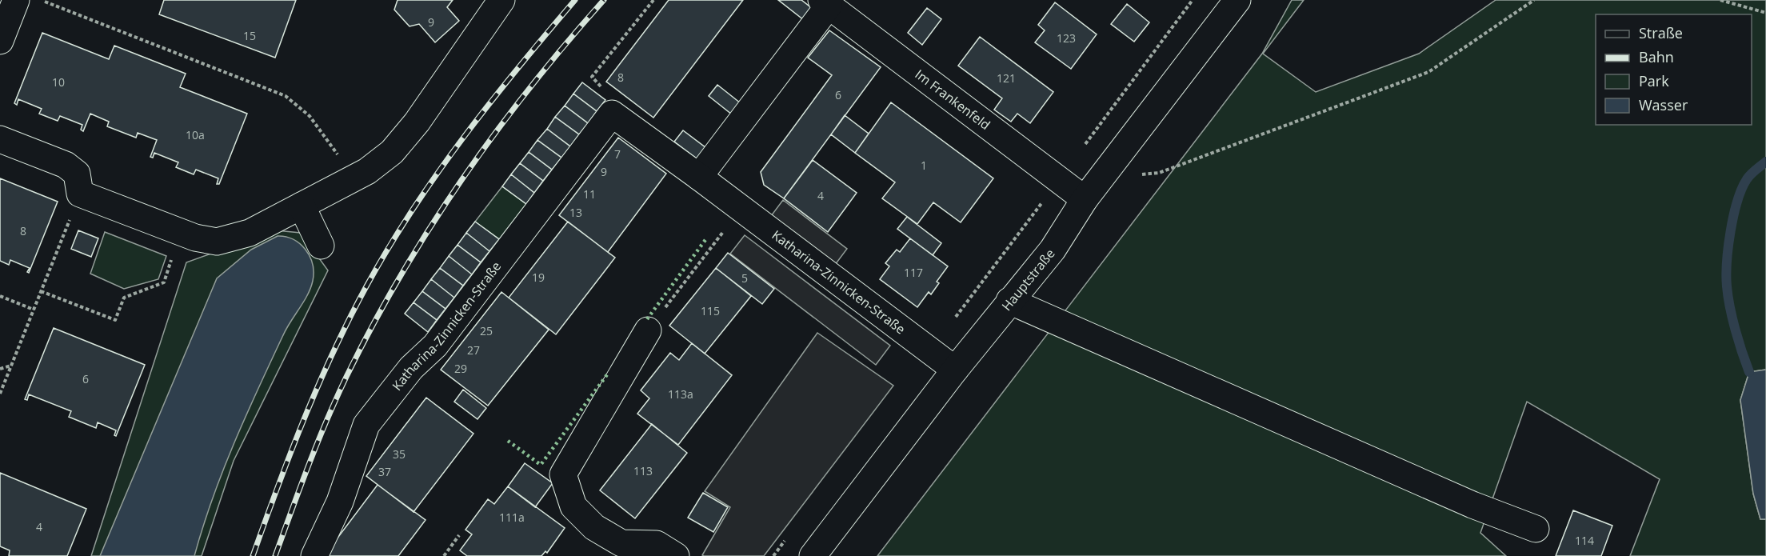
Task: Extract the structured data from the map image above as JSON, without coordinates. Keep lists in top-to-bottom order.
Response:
{
  "streets": {
    "street": ["Im Frankenfeld", "Hauptstraße", "Katharina-Zinnicken-Straße"]
  },
  "crossings": [
    ["Im Frankenfeld", "Hauptstraße"],
    ["Hauptstraße", "Katharina-Zinnicken-Straße"]
  ],
  "house_numbers": [
    "9",
    "15",
    "123",
    "8",
    "121",
    "10",
    "6",
    "10a",
    "7",
    "1",
    "9",
    "11",
    "4",
    "13",
    "8",
    "117",
    "19",
    "5",
    "115",
    "25",
    "27",
    "29",
    "6",
    "113a",
    "35",
    "113",
    "37",
    "111a",
    "4",
    "114"
  ],
  "legend": [
    "Straße",
    "Bahn",
    "Park",
    "Wasser"
  ]
}
